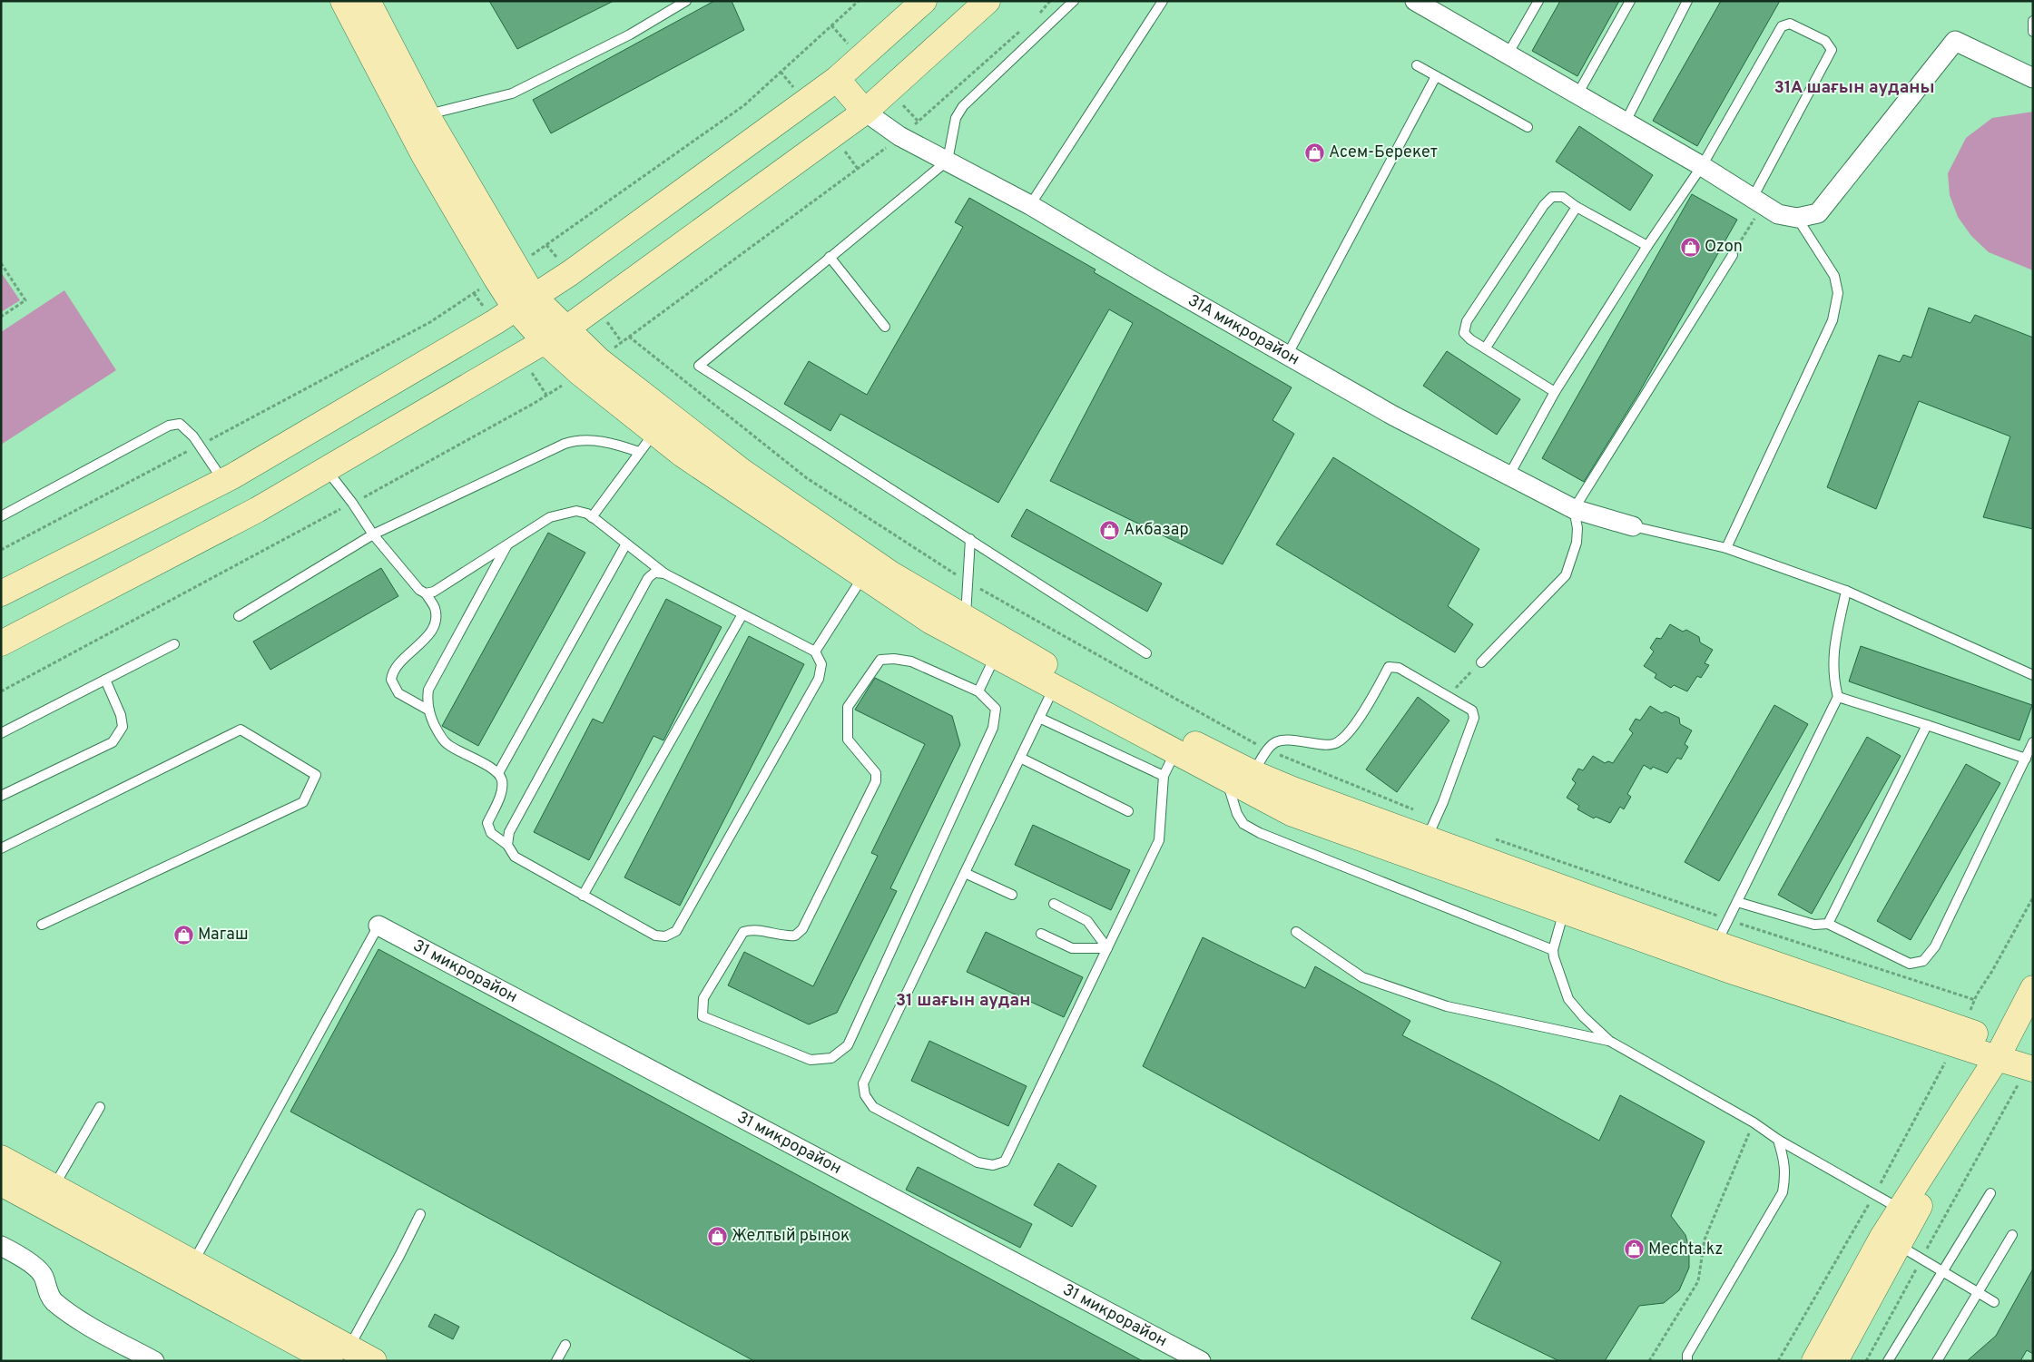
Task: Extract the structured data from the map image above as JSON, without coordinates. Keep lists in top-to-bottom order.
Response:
{
  "streets": {
    "street": ["31А микрорайон", "31 микрорайон"]
  },
  "districts": ["31А шағын ауданы", "31 шағын аудан"],
  "places": {
    "shop": [
      "Асем-Берекет",
      "Ozon",
      "Акбазар",
      "Магаш",
      "Желтый рынок",
      "Mechta.kz"
    ]
  }
}
